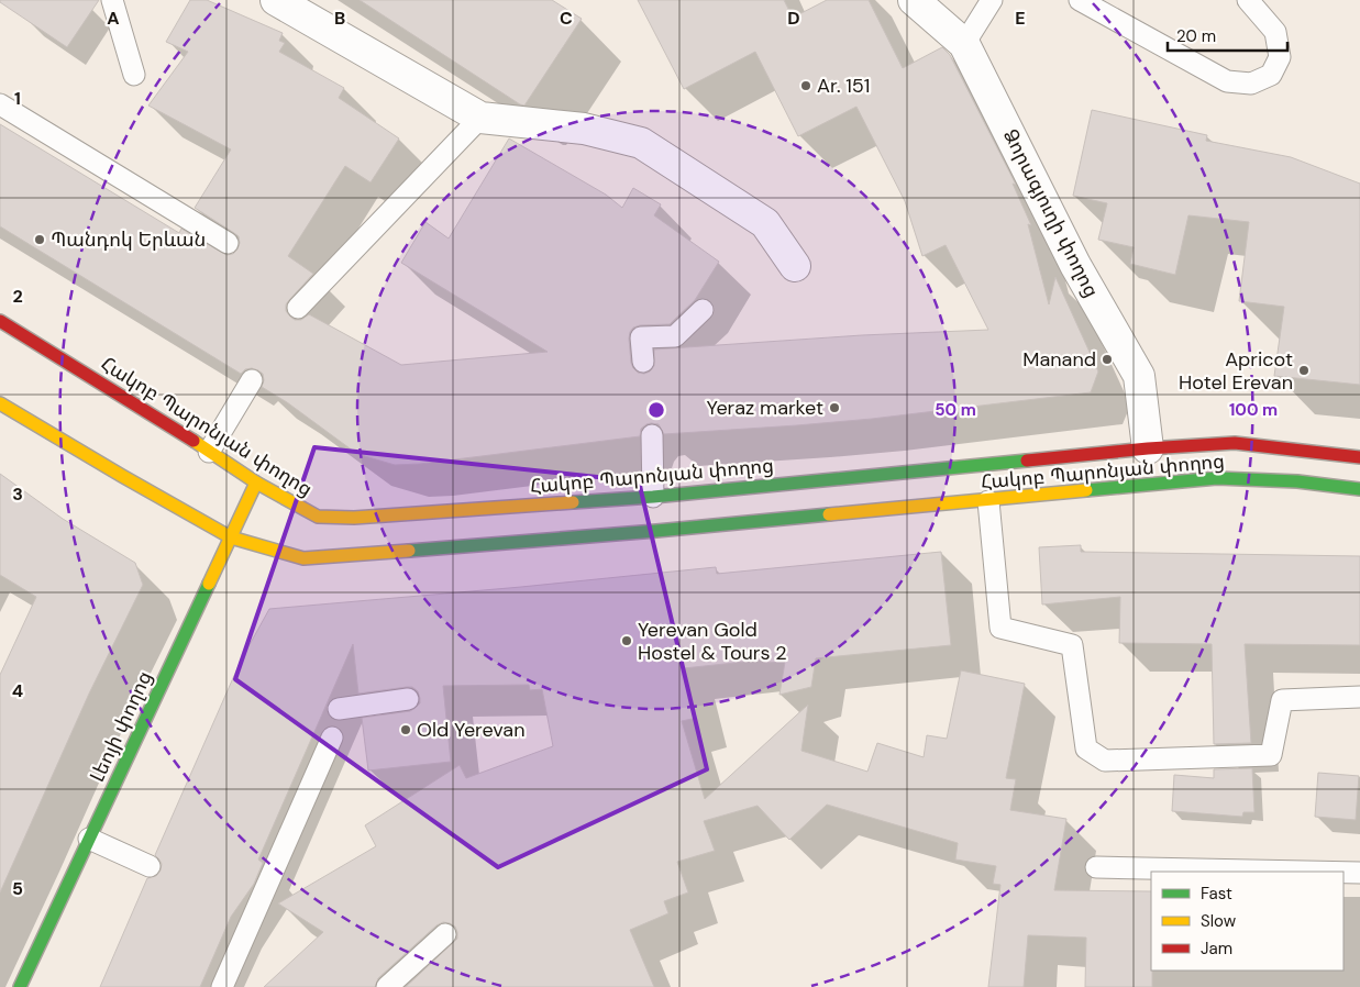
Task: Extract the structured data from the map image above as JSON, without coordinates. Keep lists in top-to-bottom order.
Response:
{
  "streets": {
    "main road": ["Հակոբ Պարոնյան փողոց", "Լեոյի փողոց"],
    "street": ["Ձորագյուղի փողոց"]
  },
  "crossings": [
    ["Ձորագյուղի փողոց", "Հակոբ Պարոնյան փողոց"],
    ["Հակոբ Պարոնյան փողոց", "Լեոյի փողոց"]
  ],
  "places": [
    "Ar. 151",
    "Պանդոկ Երևան",
    "Manand",
    "Apricot Hotel Erevan",
    "Yeraz market",
    "Yerevan Gold Hostel & Tours 2",
    "Old Yerevan"
  ],
  "legend": ["Fast", "Slow", "Jam"],
  "scale_bar": "20 m",
  "grid": {
    "columns": [
      "A",
      "B",
      "C",
      "D",
      "E"
    ],
    "rows": [
      "1",
      "2",
      "3",
      "4",
      "5"
    ]
  },
  "rings": ["50 m", "100 m"]
}
